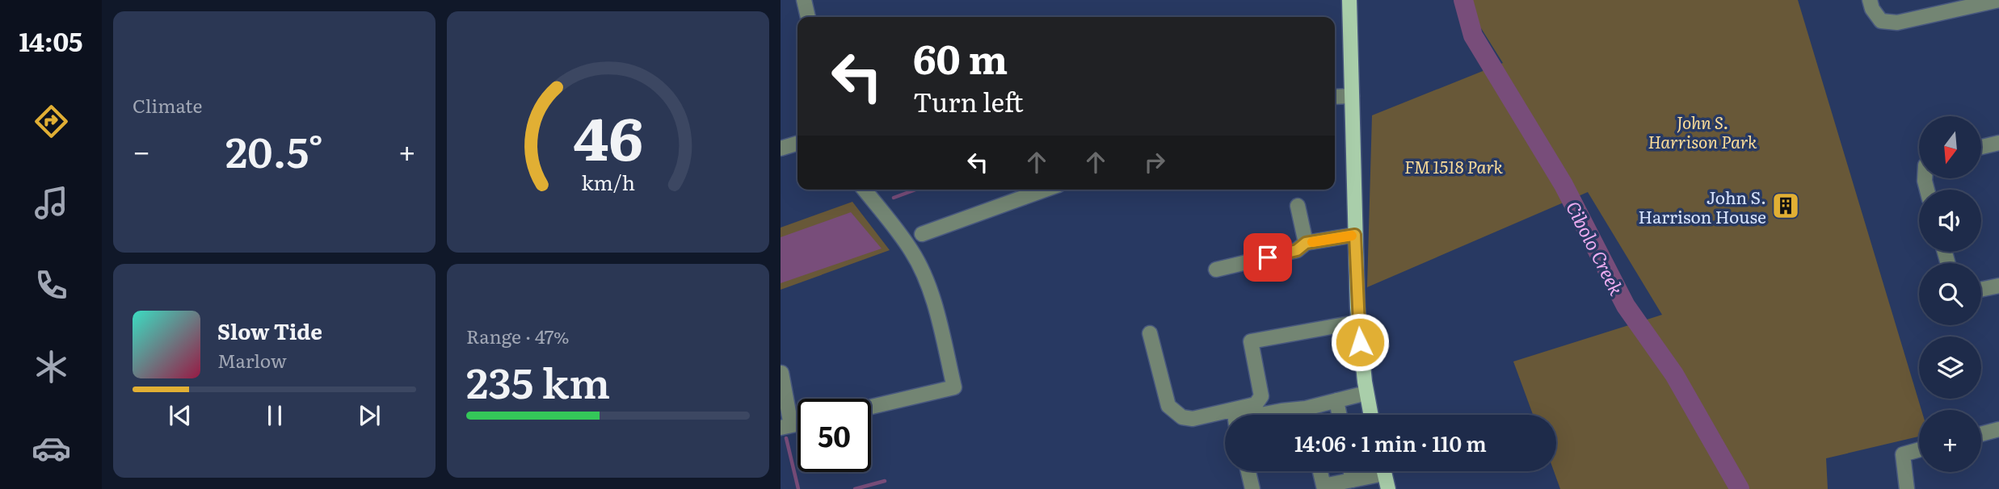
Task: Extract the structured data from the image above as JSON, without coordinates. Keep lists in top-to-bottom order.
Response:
{
  "water": ["Cibolo Creek"],
  "parks": ["John S. Harrison Park", "FM 1518 Park"],
  "places": {
    "building": ["John S. Harrison House"]
  },
  "north": "bottom",
  "page": {
    "tabs": "14:05",
    "tile": [
      "Climate",
      ["Range · 47%", "235 km"]
    ],
    "turn": ["60 m", "Turn left"],
    "map_buttons": "+",
    "heat": ["−", "20.5°", "+"],
    "song": ["Slow Tide", "Marlow"],
    "limit": "50",
    "trip": "14:06 · 1 min · 110 m",
    "gauge": ["46", "km/h"]
  }
}
